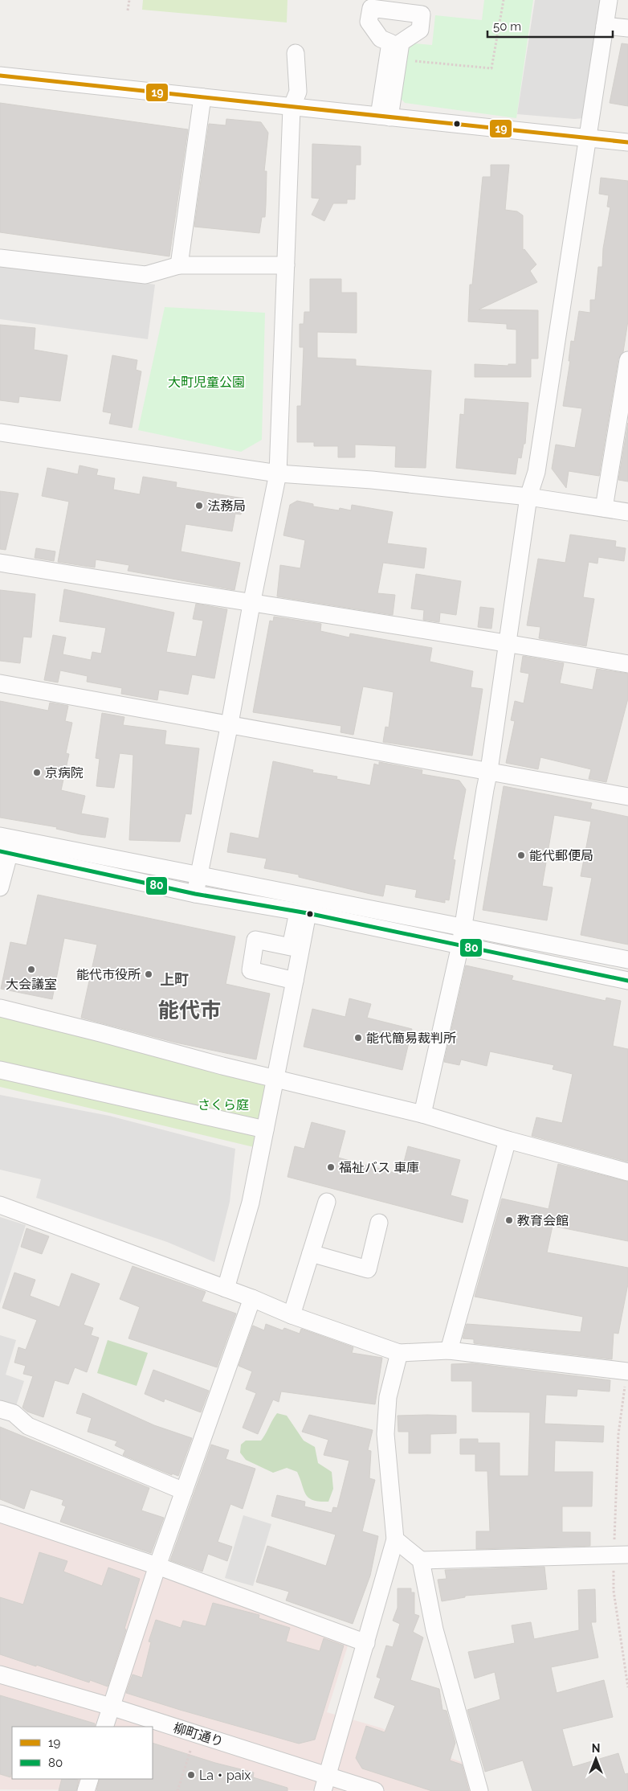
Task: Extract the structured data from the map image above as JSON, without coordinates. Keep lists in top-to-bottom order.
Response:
{
  "streets": {
    "street": ["柳町通り"]
  },
  "districts": ["上町", "能代市"],
  "parks": ["大町児童公園", "さくら庭"],
  "places": [
    "法務局",
    "京病院",
    "能代郵便局",
    "大会議室",
    "能代市役所",
    "能代簡易裁判所",
    "福祉バス 車庫",
    "教育会館",
    "La・paix"
  ],
  "lines": ["transit line 19", "transit line 80"],
  "legend": ["19", "80"],
  "scale_bar": "50 m",
  "north": "top"
}
